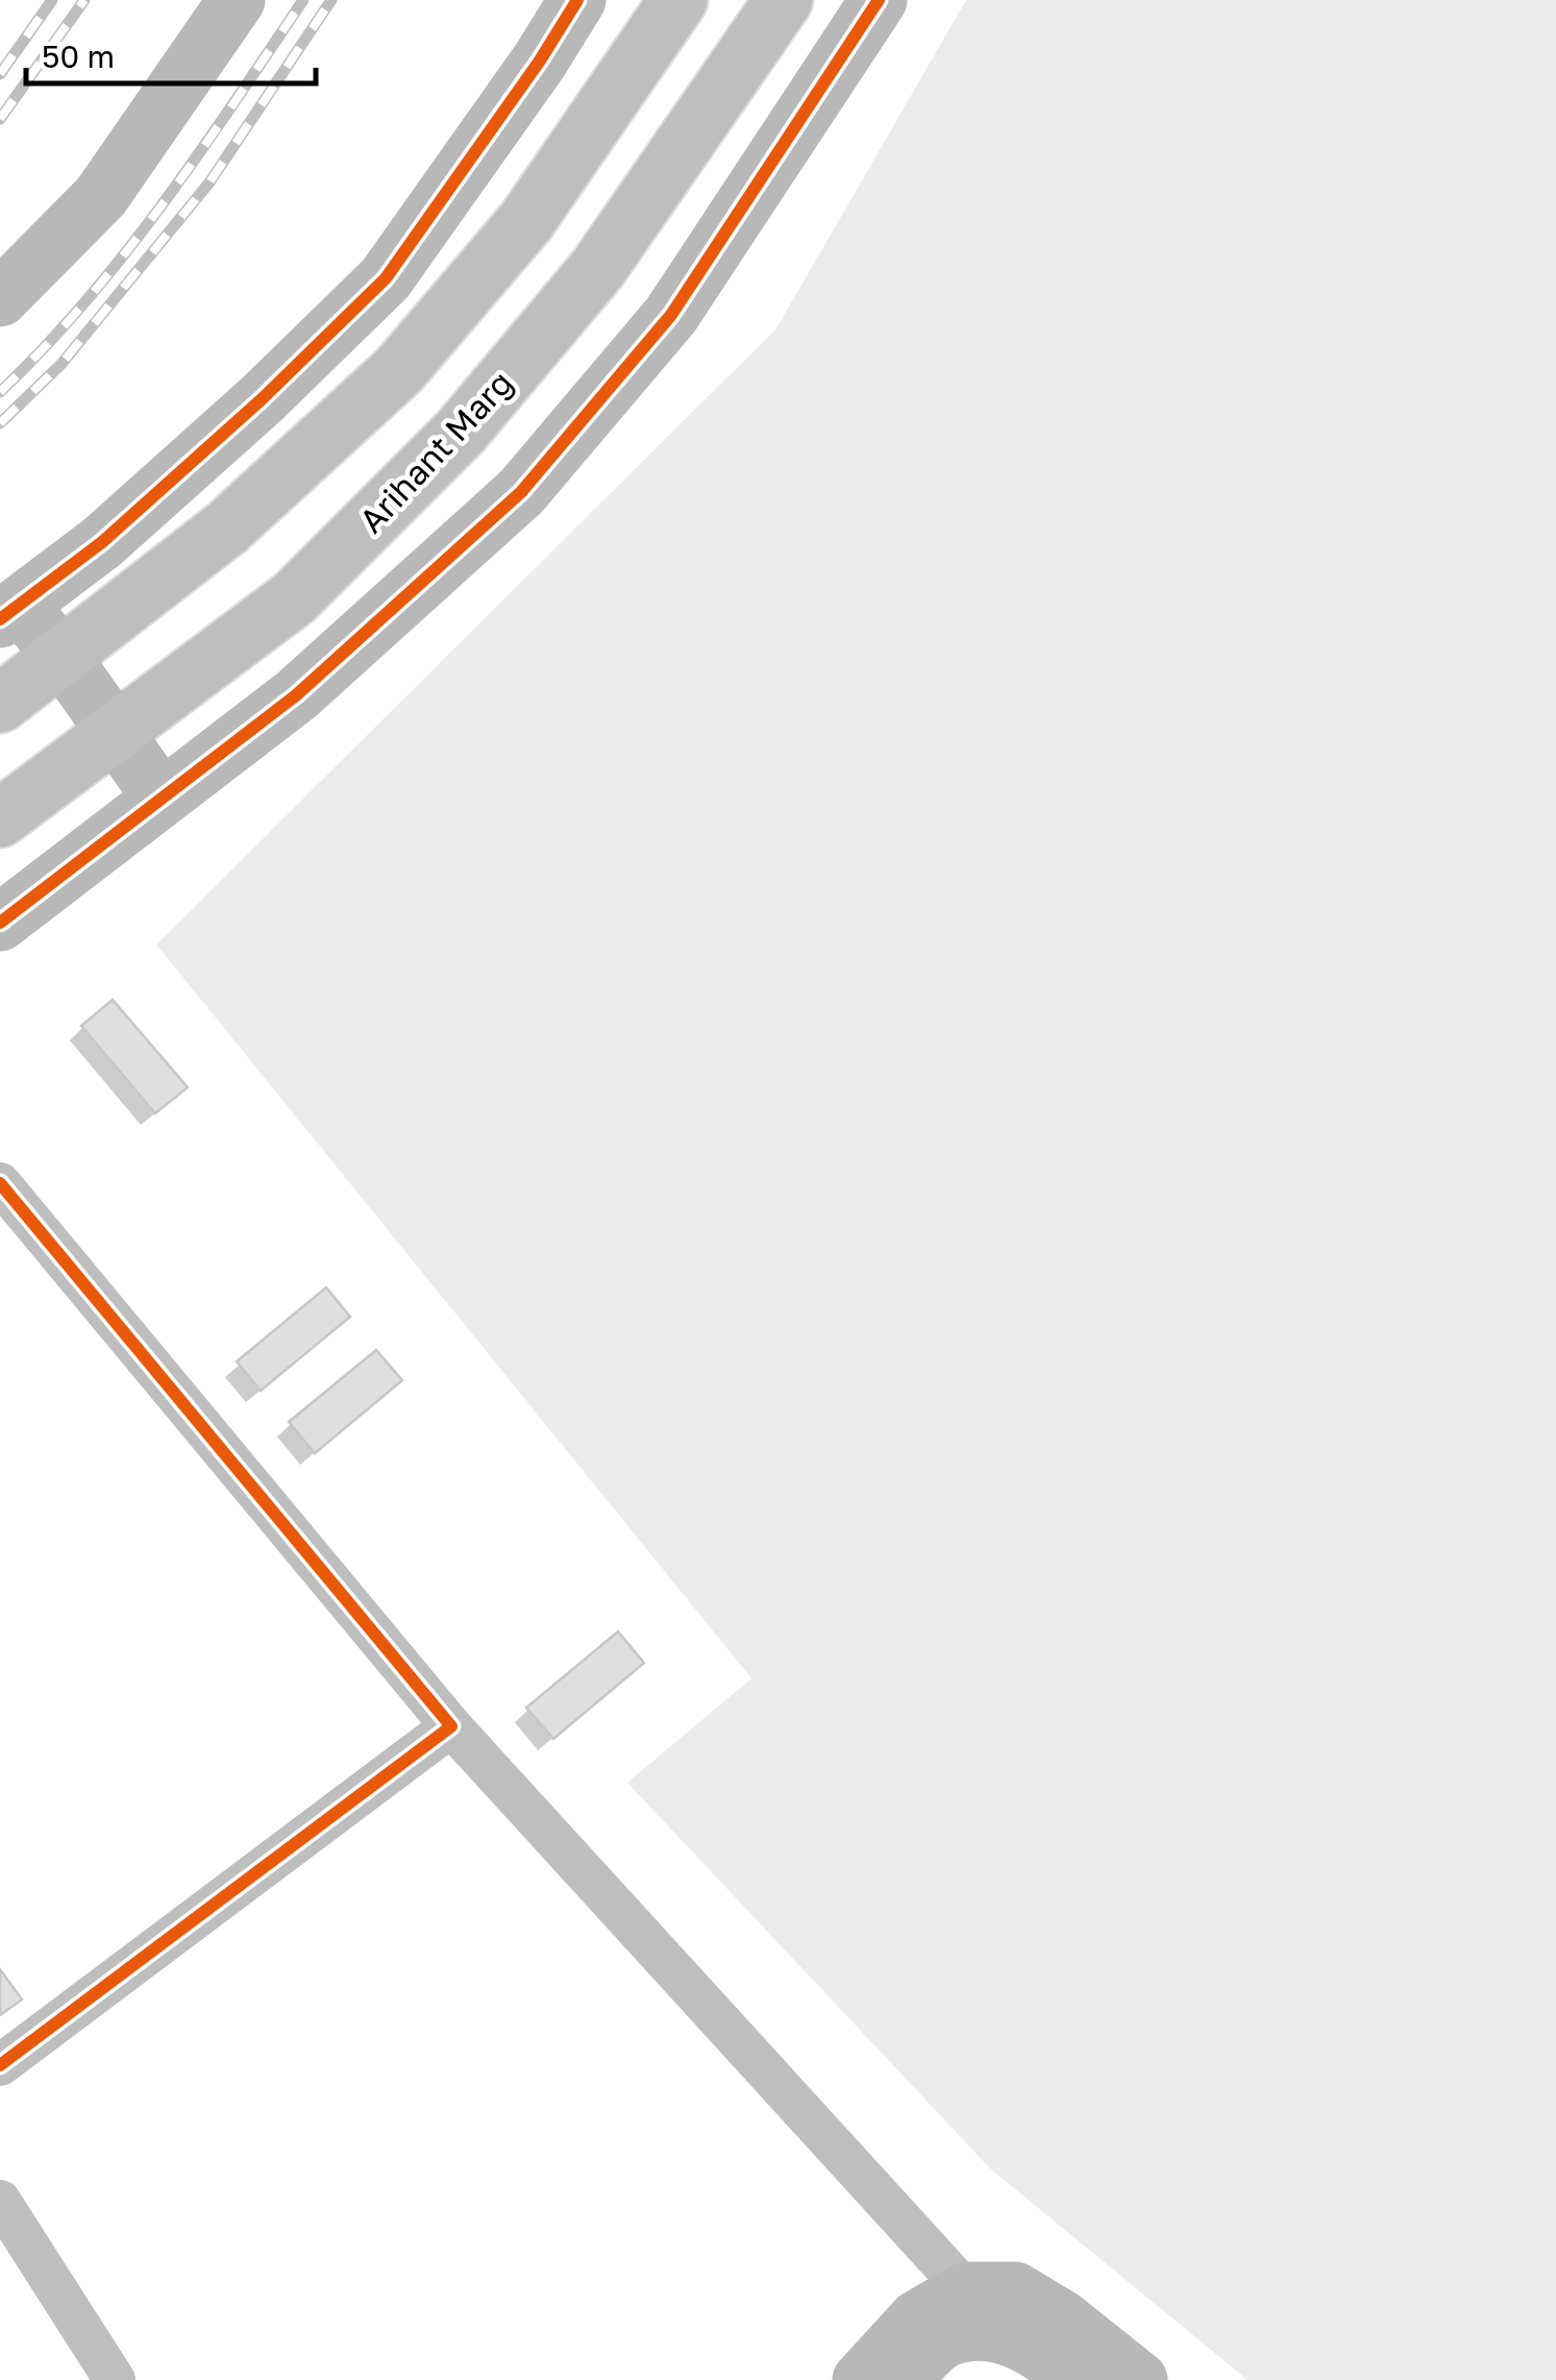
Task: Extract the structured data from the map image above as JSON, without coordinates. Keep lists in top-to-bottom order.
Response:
{
  "streets": {
    "main road": ["Arihant Marg"]
  },
  "scale_bar": "50 m"
}
